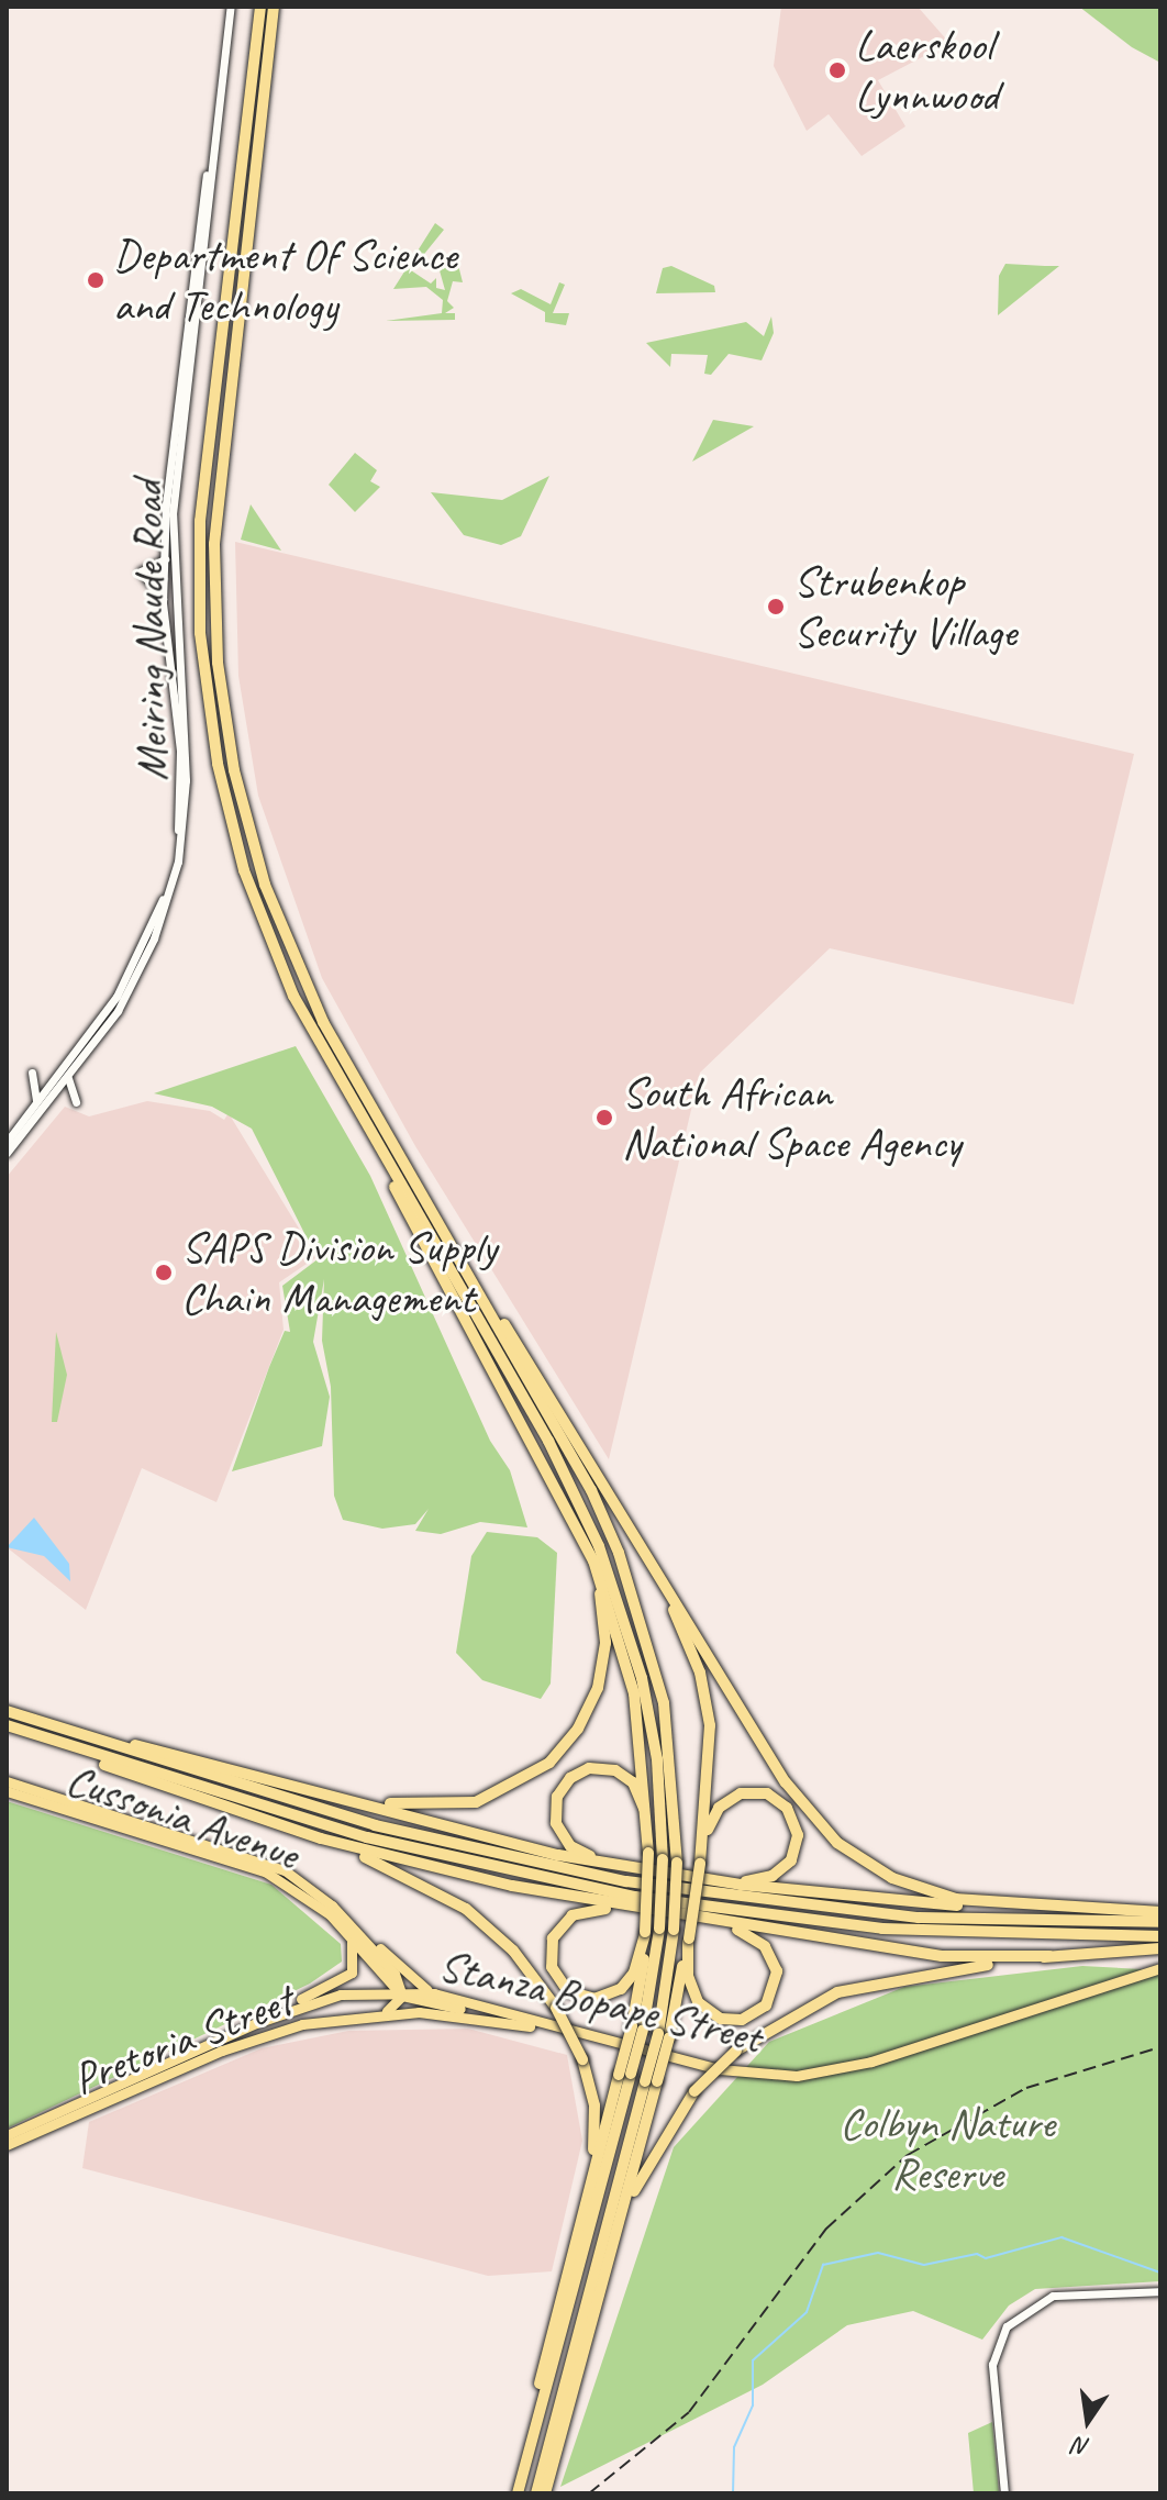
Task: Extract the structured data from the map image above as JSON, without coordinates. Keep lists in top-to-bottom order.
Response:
{
  "streets": {
    "main road": ["Cussonia Avenue", "Stanza Bopape Street", "Pretoria Street"],
    "street": ["Meiring Naude Road"]
  },
  "crossings": [
    ["Cussonia Avenue", "Stanza Bopape Street"],
    ["Stanza Bopape Street", "Pretoria Street"]
  ],
  "parks": ["Colbyn Nature Reserve"],
  "places": [
    "Laerskool Lynnwood",
    "Department Of Science and Technology",
    "Strubenkop Security Village",
    "South African National Space Agency",
    "SAPS Division Supply Chain Management"
  ],
  "north": "bottom"
}
